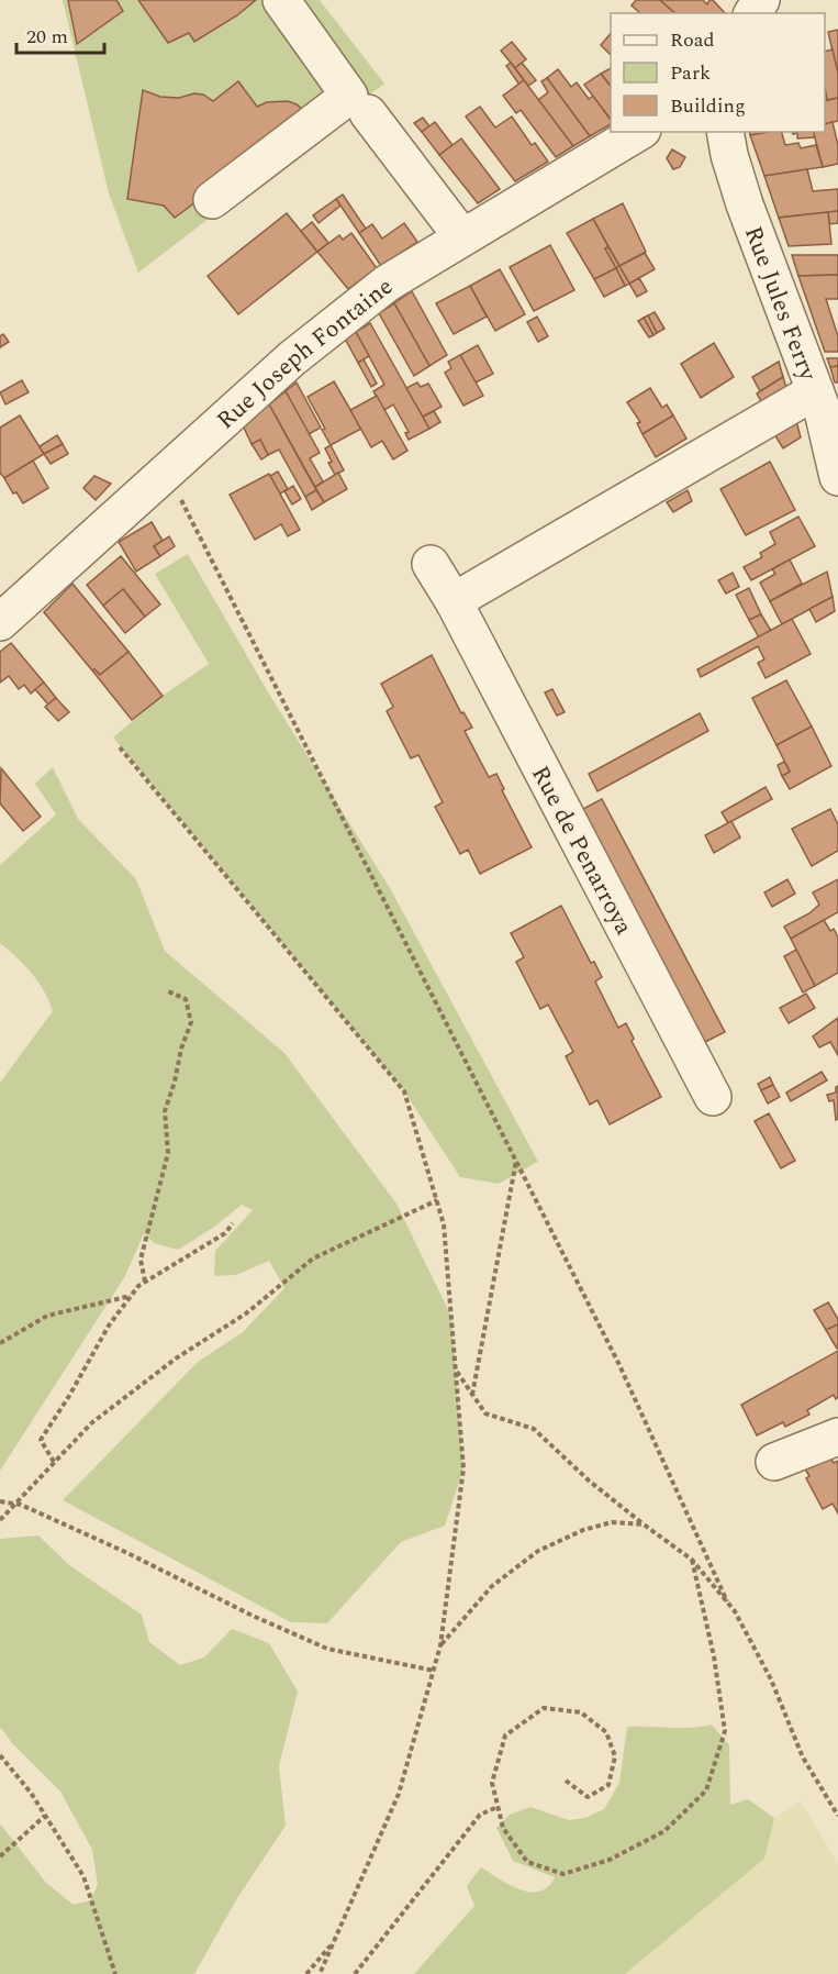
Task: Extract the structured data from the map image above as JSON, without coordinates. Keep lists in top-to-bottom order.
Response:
{
  "streets": {
    "street": ["Rue Jules Ferry", "Rue Joseph Fontaine", "Rue de Penarroya"]
  },
  "legend": ["Road", "Park", "Building"],
  "scale_bar": "20 m"
}
